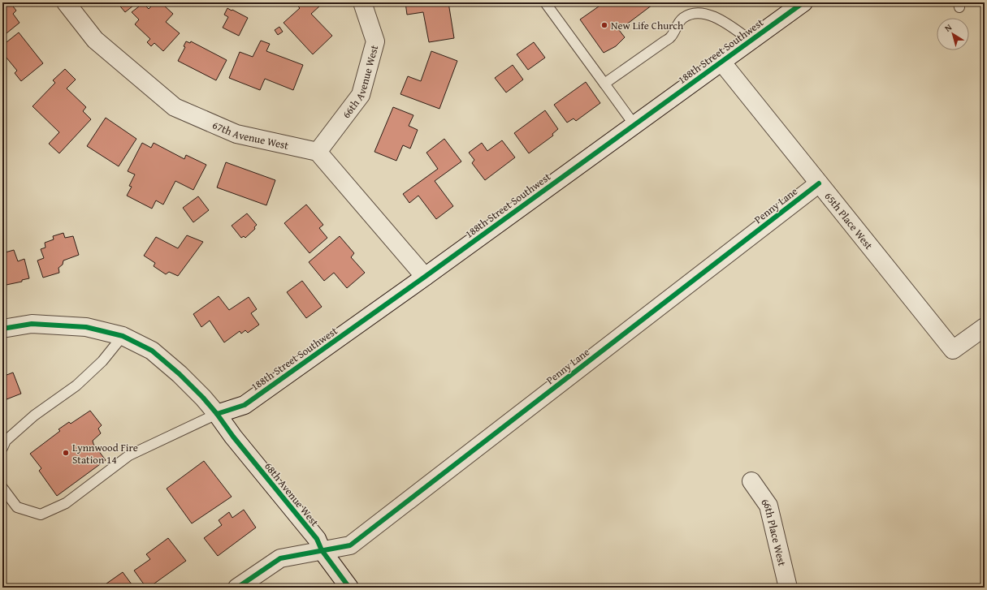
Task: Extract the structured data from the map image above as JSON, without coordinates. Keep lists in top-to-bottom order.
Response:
{
  "streets": {
    "street": [
      "188th Street Southwest",
      "66th Avenue West",
      "67th Avenue West",
      "Penny Lane",
      "65th Place West",
      "68th Avenue West",
      "66th Place West"
    ]
  },
  "crossings": [
    ["188th Street Southwest", "65th Place West"],
    ["188th Street Southwest", "68th Avenue West"],
    ["66th Avenue West", "67th Avenue West"],
    ["Penny Lane", "65th Place West"],
    ["Penny Lane", "68th Avenue West"]
  ],
  "places": ["New Life Church", "Lynnwood Fire Station 14"],
  "north": "top left"
}
